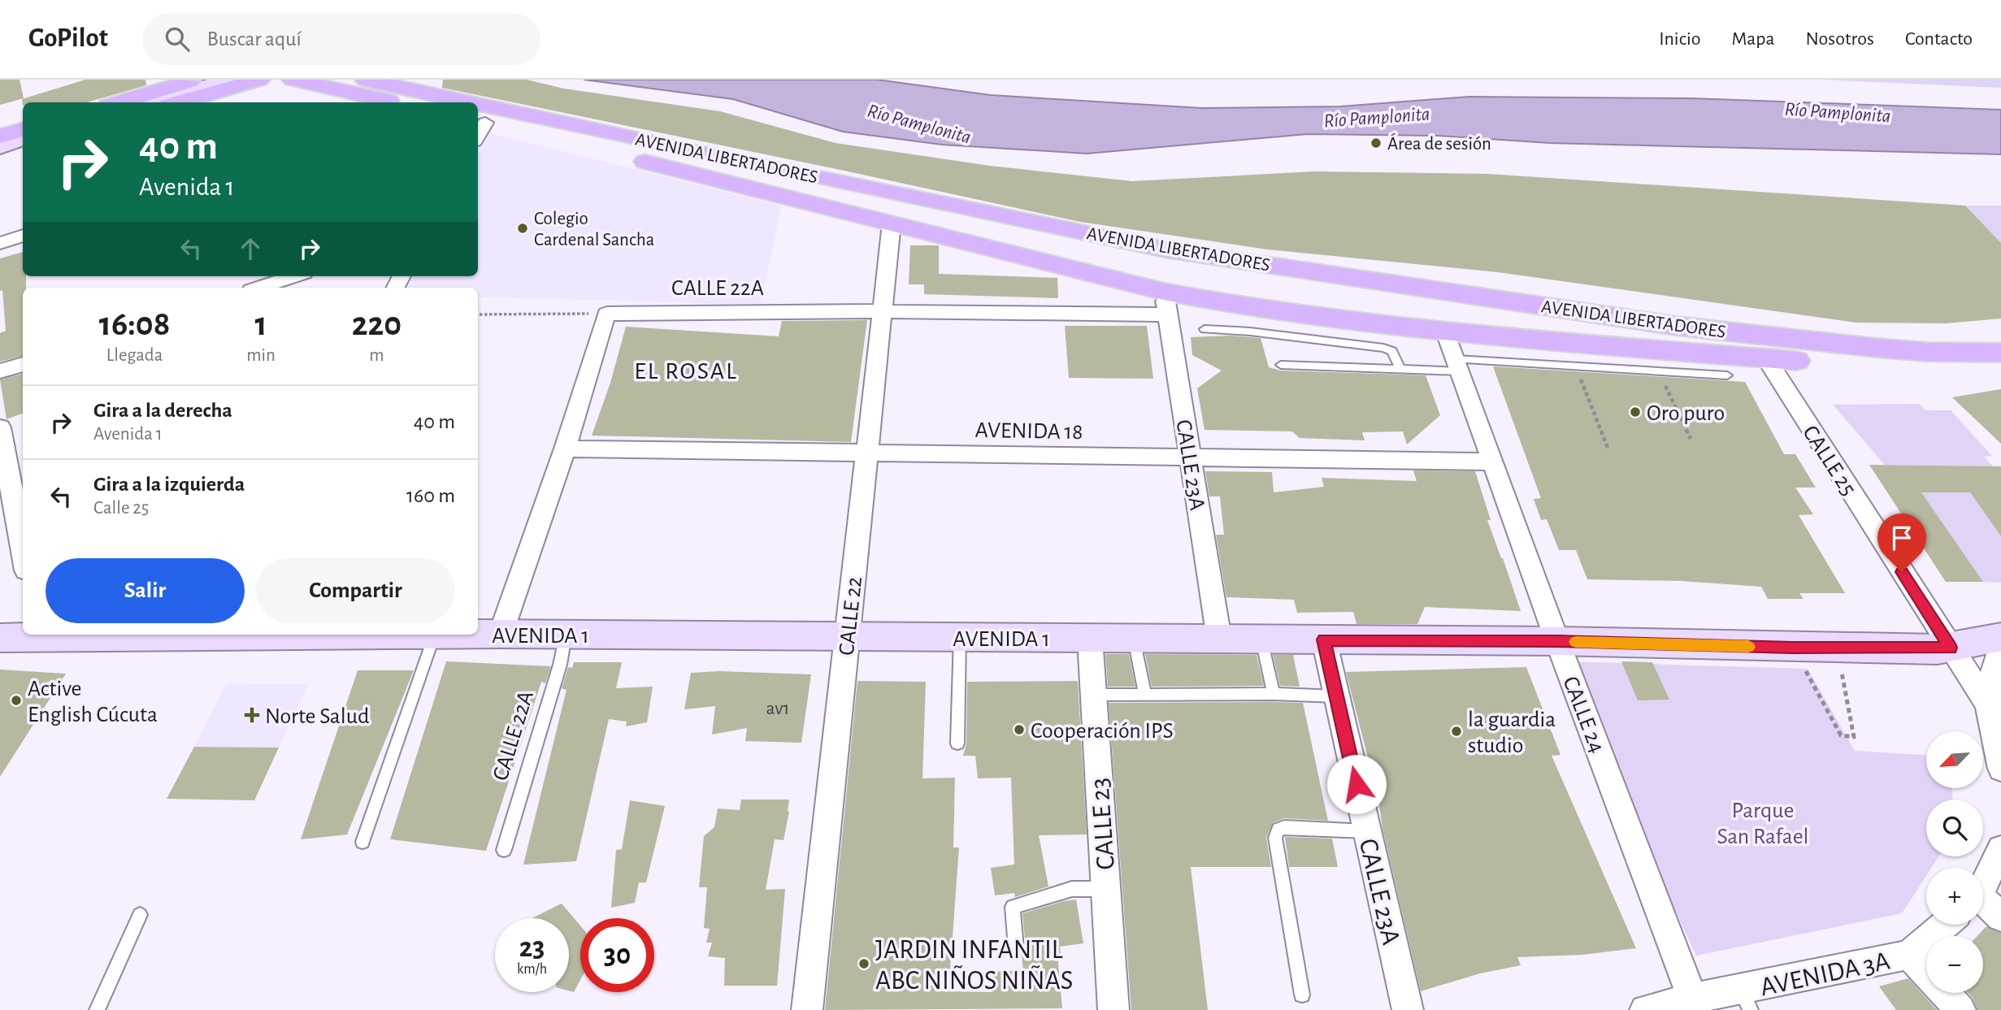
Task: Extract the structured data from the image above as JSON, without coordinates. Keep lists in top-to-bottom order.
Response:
{
  "streets": {
    "main road": ["AVENIDA LIBERTADORES"],
    "street": [
      "CALLE 22A",
      "AVENIDA 18",
      "CALLE 25",
      "CALLE 23A",
      "CALLE 22",
      "AVENIDA 1",
      "CALLE 24",
      "CALLE 23",
      "AVENIDA 3A"
    ]
  },
  "crossings": [
    ["AVENIDA LIBERTADORES", "CALLE 22A"],
    ["AVENIDA LIBERTADORES", "CALLE 25"],
    ["AVENIDA LIBERTADORES", "CALLE 23A"],
    ["AVENIDA LIBERTADORES", "CALLE 22"],
    ["AVENIDA LIBERTADORES", "CALLE 24"],
    ["CALLE 22A", "CALLE 23A"],
    ["CALLE 22A", "CALLE 22"],
    ["CALLE 22A", "AVENIDA 1"],
    ["AVENIDA 18", "CALLE 23A"],
    ["AVENIDA 18", "CALLE 22"],
    ["AVENIDA 18", "CALLE 24"],
    ["CALLE 25", "AVENIDA 1"],
    ["CALLE 23A", "AVENIDA 1"],
    ["CALLE 22", "AVENIDA 1"],
    ["AVENIDA 1", "CALLE 24"],
    ["AVENIDA 1", "CALLE 23"],
    ["CALLE 24", "AVENIDA 3A"]
  ],
  "districts": ["EL ROSAL"],
  "water": ["Río Pamplonita"],
  "parks": ["Parque San Rafael"],
  "places": {
    "other": [
      "Área de sesión",
      "Colegio Cardenal Sancha",
      "Oro puro",
      "Active English Cúcuta",
      "Cooperación IPS",
      "la guardia studio",
      "JARDIN INFANTIL ABC NIÑOS NIÑAS"
    ],
    "health": ["Norte Salud"]
  },
  "house_numbers": ["av1"],
  "north": "bottom left",
  "page": {
    "header": "GoPilot",
    "search": "Buscar aquí",
    "nav": [
      "Inicio",
      "Mapa",
      "Nosotros",
      "Contacto"
    ],
    "turn": ["40 m", "Avenida 1"],
    "eta": [
      "16:08",
      "Llegada",
      "1",
      "min",
      "220",
      "m"
    ],
    "list": [
      {
        "name": "Gira a la derecha",
        "note": "Avenida 1",
        "value": "40 m"
      },
      {
        "name": "Gira a la izquierda",
        "note": "Calle 25",
        "value": "160 m"
      }
    ],
    "buttons": ["Salir", "Compartir"],
    "map_buttons": ["+", "−"],
    "speed": "23 km/h",
    "limit": "30"
  }
}
